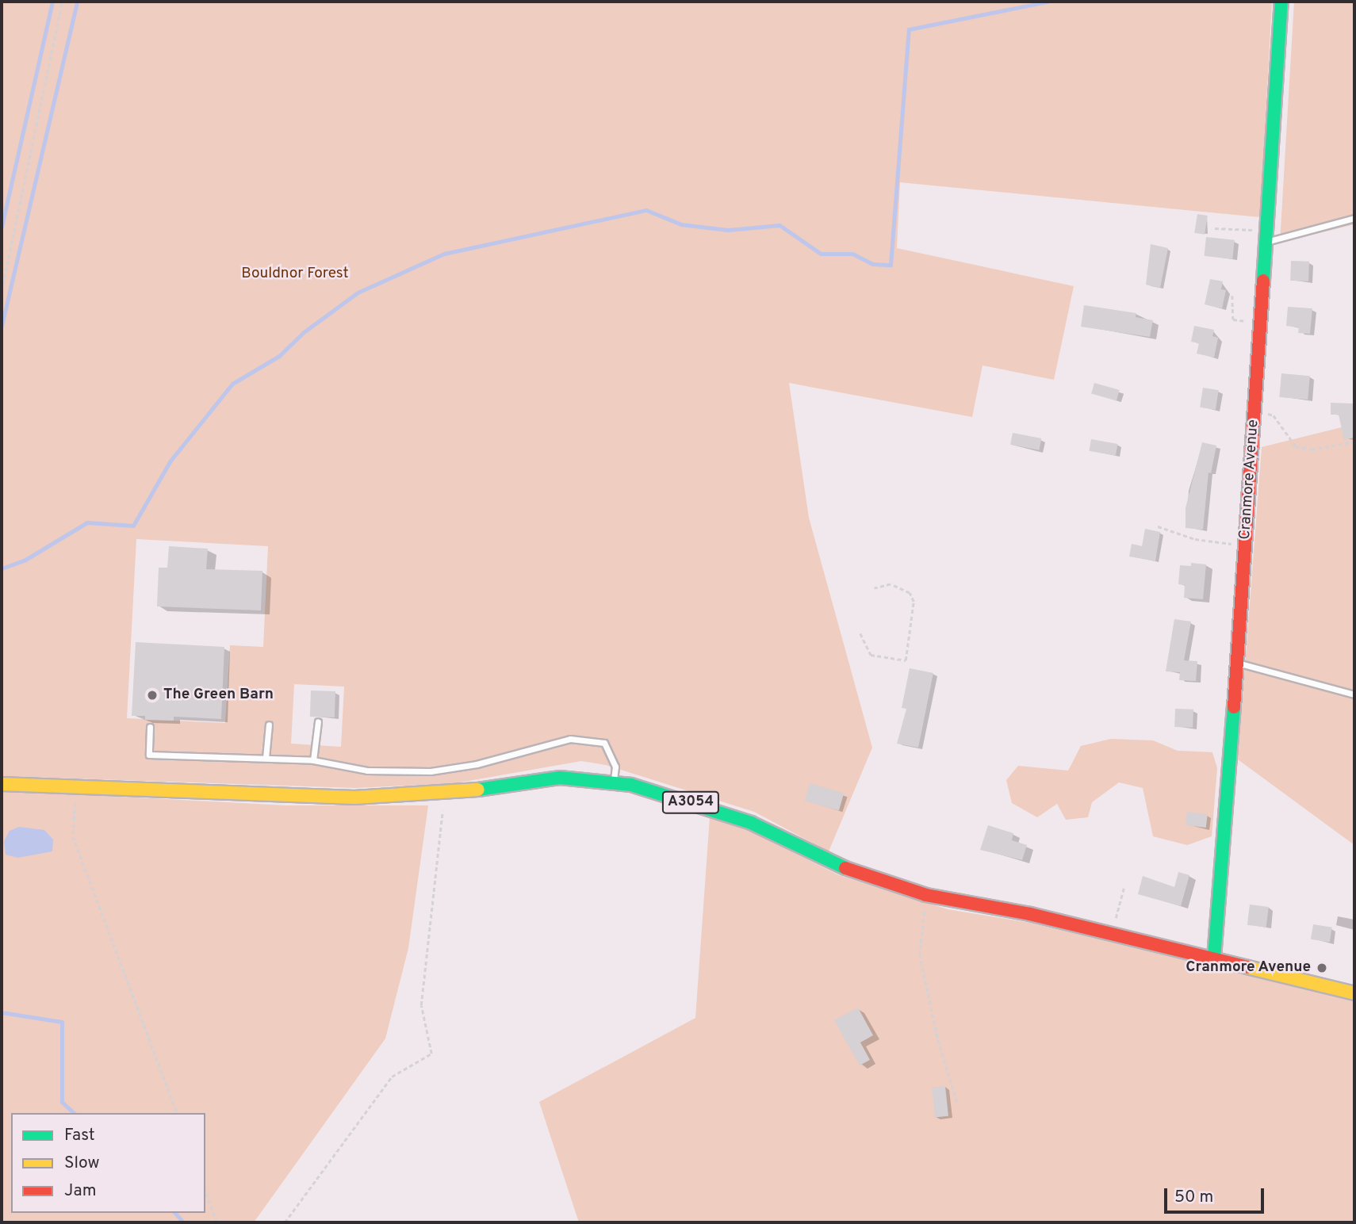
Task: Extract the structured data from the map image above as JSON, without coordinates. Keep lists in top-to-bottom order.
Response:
{
  "streets": {
    "main road": ["Cranmore Avenue", "A3054"]
  },
  "crossings": [
    ["Cranmore Avenue", "A3054"]
  ],
  "parks": ["Bouldnor Forest"],
  "places": ["The Green Barn", "Cranmore Avenue"],
  "legend": ["Fast", "Slow", "Jam"],
  "scale_bar": "50 m"
}
